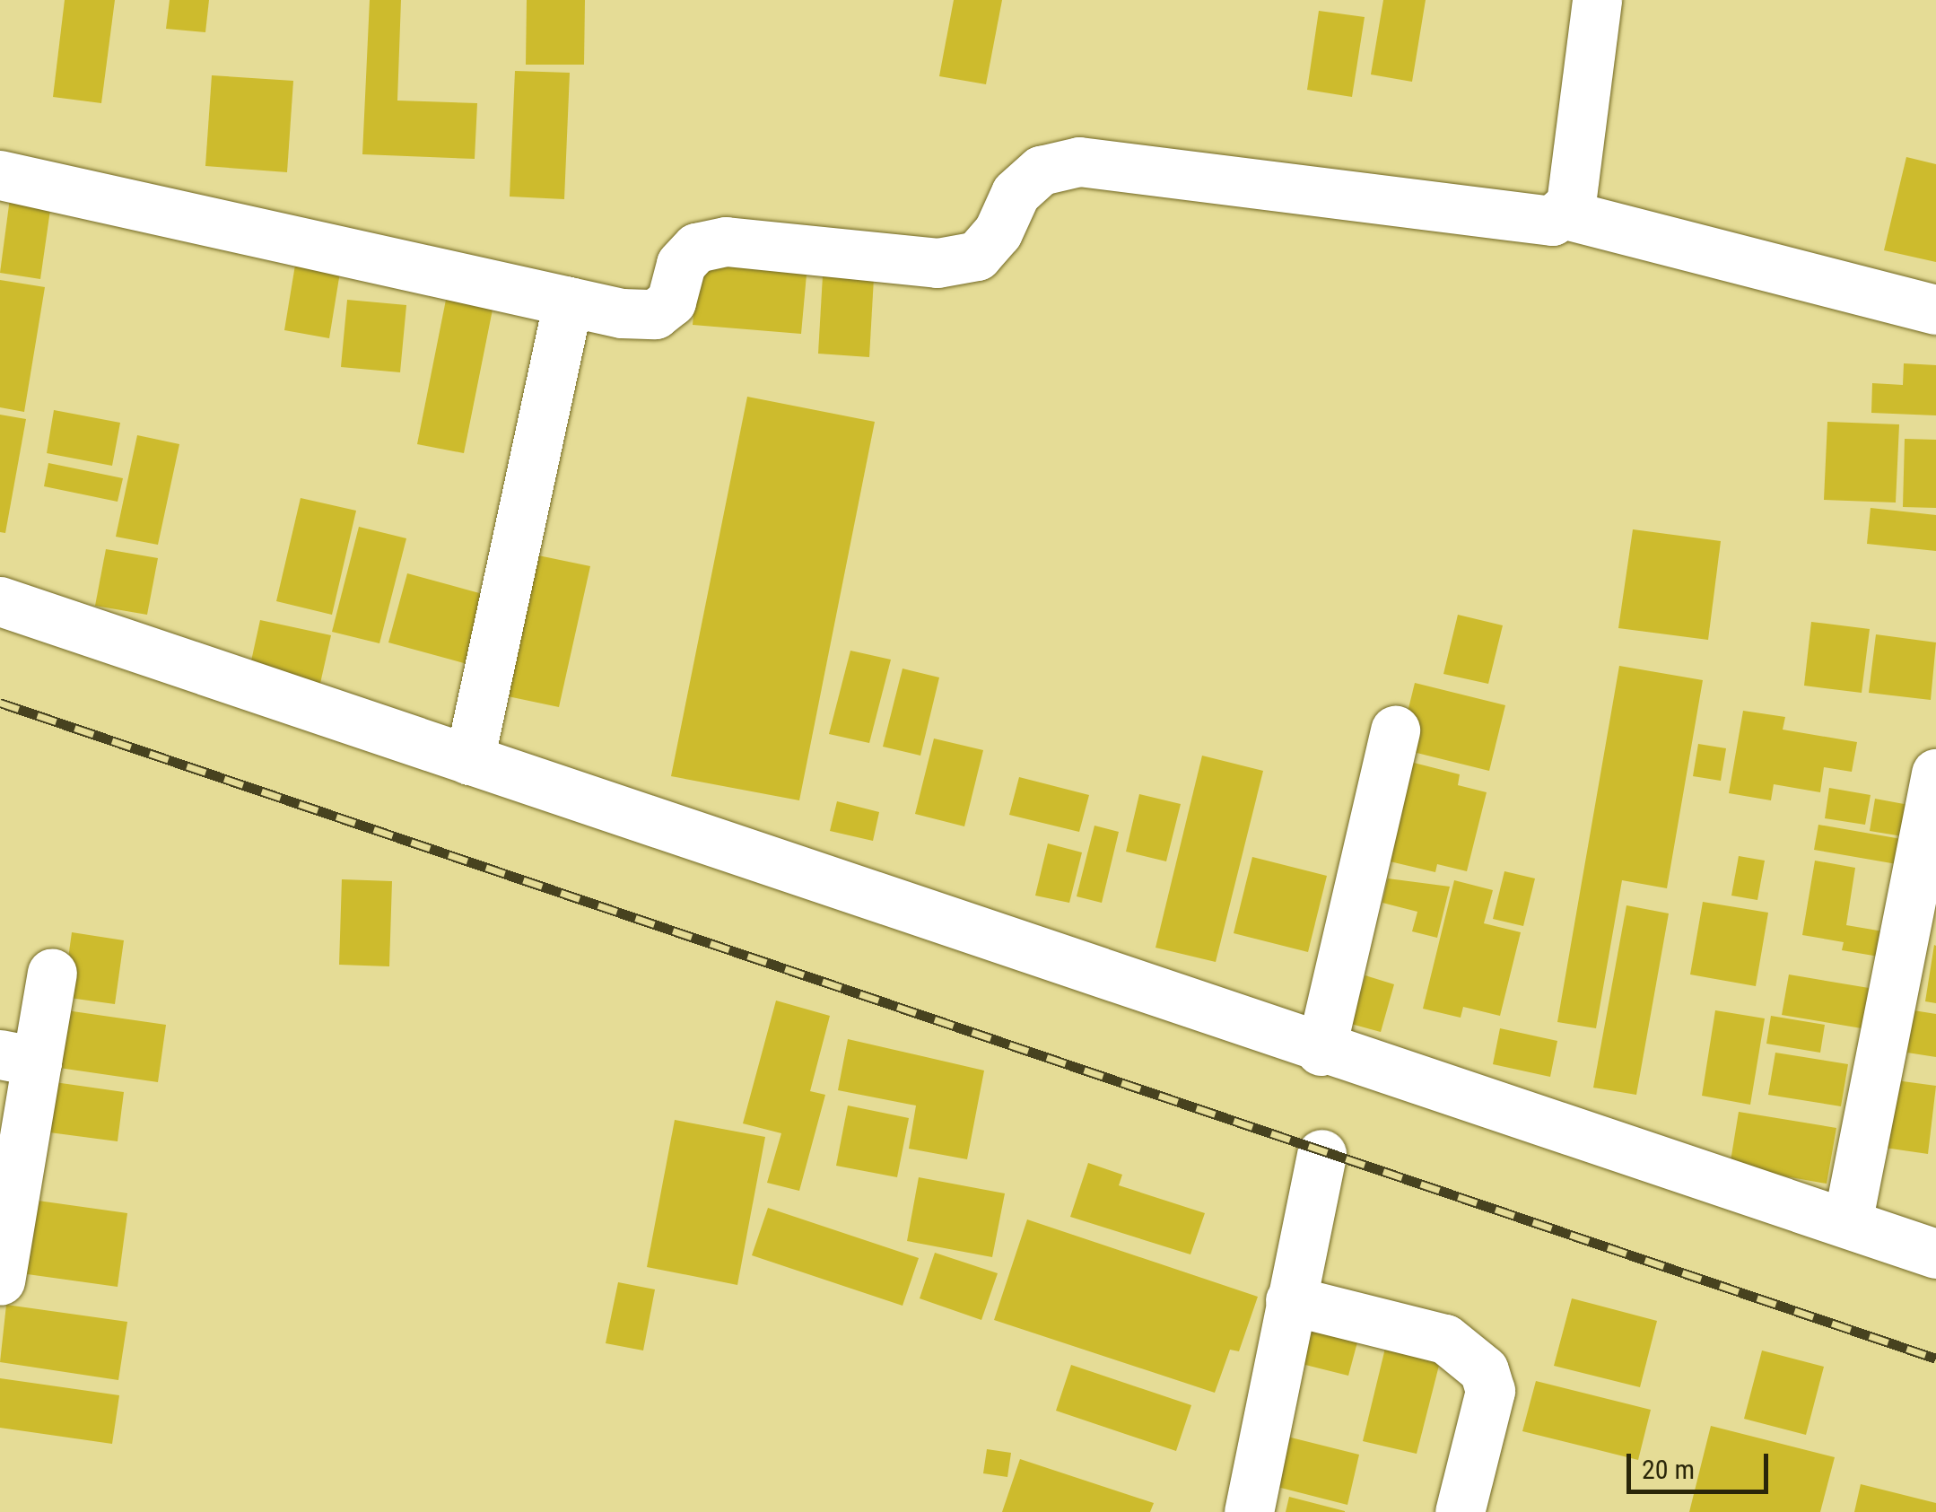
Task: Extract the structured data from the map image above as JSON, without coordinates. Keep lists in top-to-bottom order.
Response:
{
  "scale_bar": "20 m"
}
